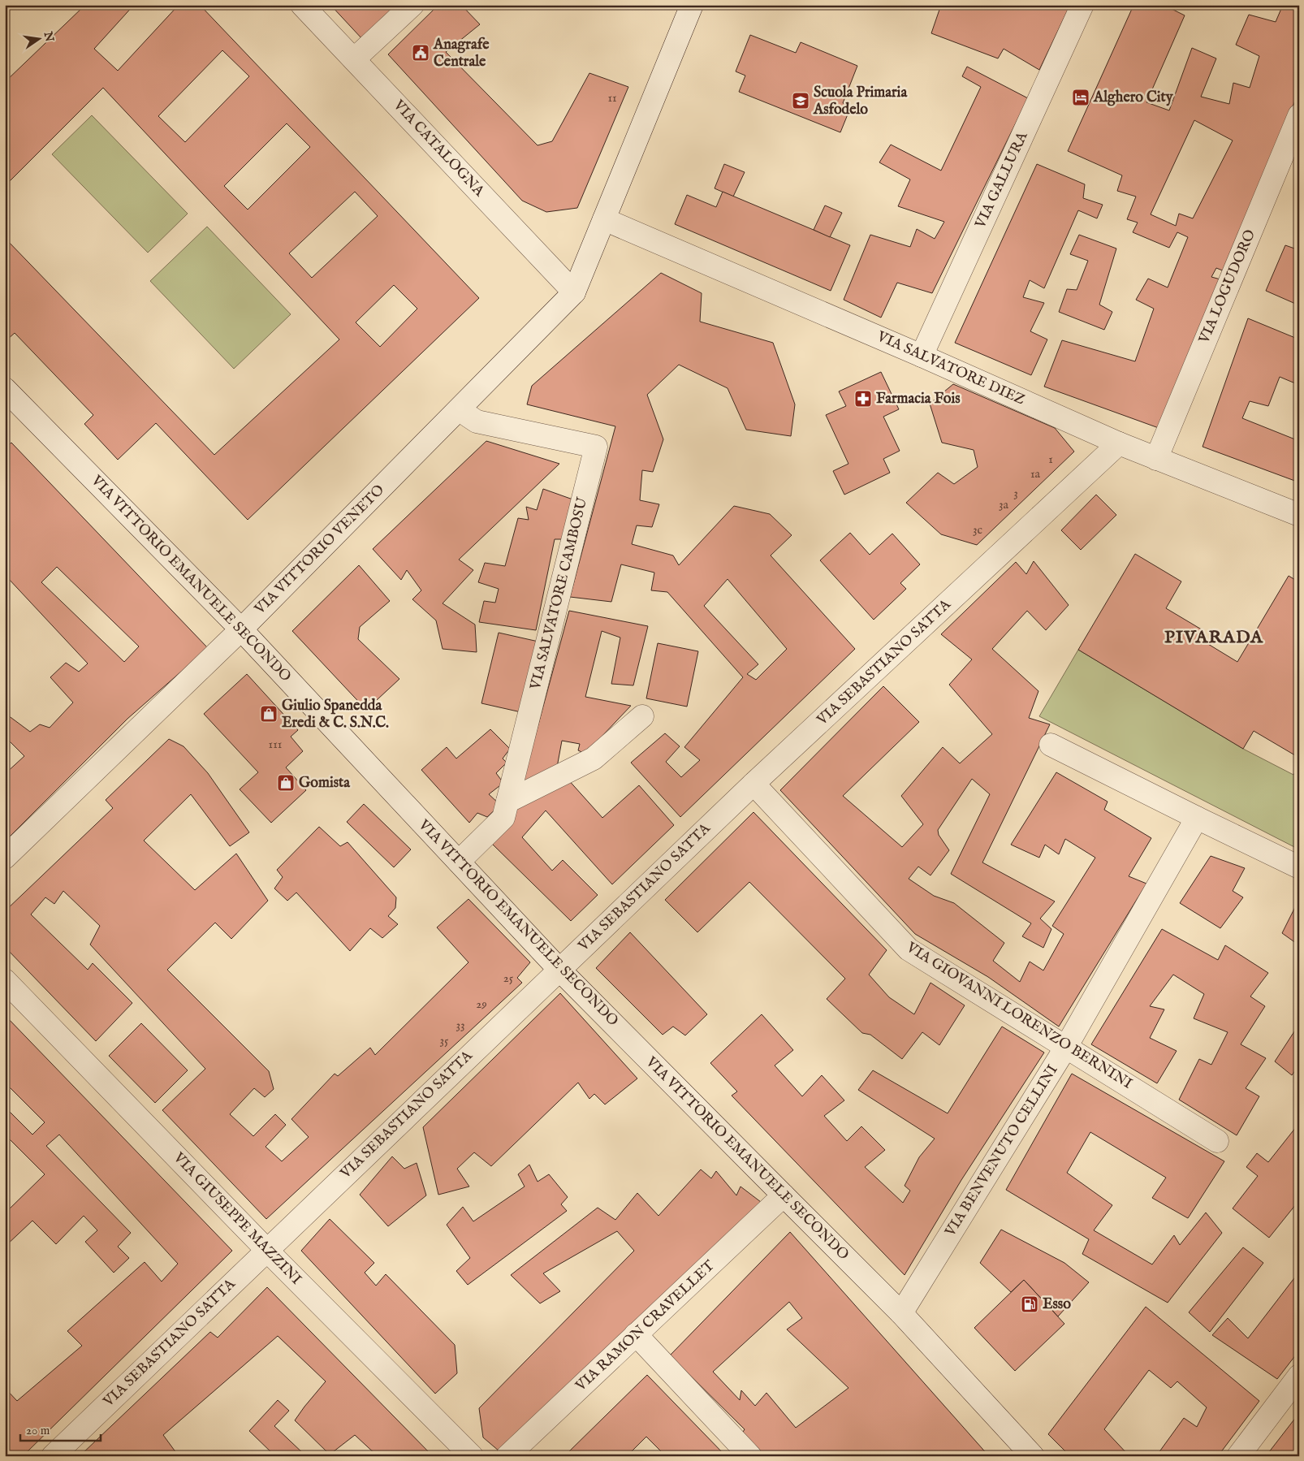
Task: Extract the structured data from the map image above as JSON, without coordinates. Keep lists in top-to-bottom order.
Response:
{
  "streets": {
    "street": [
      "VIA CATALOGNA",
      "VIA GALLURA",
      "VIA LOGUDORO",
      "VIA SALVATORE DIEZ",
      "VIA VITTORIO VENETO",
      "VIA VITTORIO EMANUELE SECONDO",
      "VIA SALVATORE CAMBOSU",
      "VIA SEBASTIANO SATTA",
      "VIA GIOVANNI LORENZO BERNINI",
      "VIA BENVENUTO CELLINI",
      "VIA GIUSEPPE MAZZINI",
      "VIA RAMON CRAVELLET"
    ]
  },
  "crossings": [
    ["VIA CATALOGNA", "VIA VITTORIO VENETO"],
    ["VIA GALLURA", "VIA SALVATORE DIEZ"],
    ["VIA LOGUDORO", "VIA SALVATORE DIEZ"],
    ["VIA SALVATORE DIEZ", "VIA VITTORIO VENETO"],
    ["VIA SALVATORE DIEZ", "VIA SEBASTIANO SATTA"],
    ["VIA VITTORIO VENETO", "VIA VITTORIO EMANUELE SECONDO"],
    ["VIA VITTORIO VENETO", "VIA SALVATORE CAMBOSU"],
    ["VIA VITTORIO EMANUELE SECONDO", "VIA SALVATORE CAMBOSU"],
    ["VIA VITTORIO EMANUELE SECONDO", "VIA SEBASTIANO SATTA"],
    ["VIA VITTORIO EMANUELE SECONDO", "VIA BENVENUTO CELLINI"],
    ["VIA VITTORIO EMANUELE SECONDO", "VIA RAMON CRAVELLET"],
    ["VIA SEBASTIANO SATTA", "VIA GIOVANNI LORENZO BERNINI"],
    ["VIA SEBASTIANO SATTA", "VIA GIUSEPPE MAZZINI"],
    ["VIA GIOVANNI LORENZO BERNINI", "VIA BENVENUTO CELLINI"]
  ],
  "districts": ["PIVARADA"],
  "places": {
    "public building": ["Anagrafe Centrale"],
    "hotel": ["Alghero City"],
    "school or university": ["Scuola Primaria Asfodelo"],
    "pharmacy": ["Farmacia Fois"],
    "shop": ["Giulio Spanedda Eredi & C. S.N.C.", "Gomista"],
    "fuel station": ["Esso"]
  },
  "house_numbers": [
    "11",
    "1",
    "1a",
    "3",
    "3a",
    "3c",
    "111",
    "25",
    "29",
    "33",
    "35"
  ],
  "scale_bar": "20 m",
  "north": "right"
}
